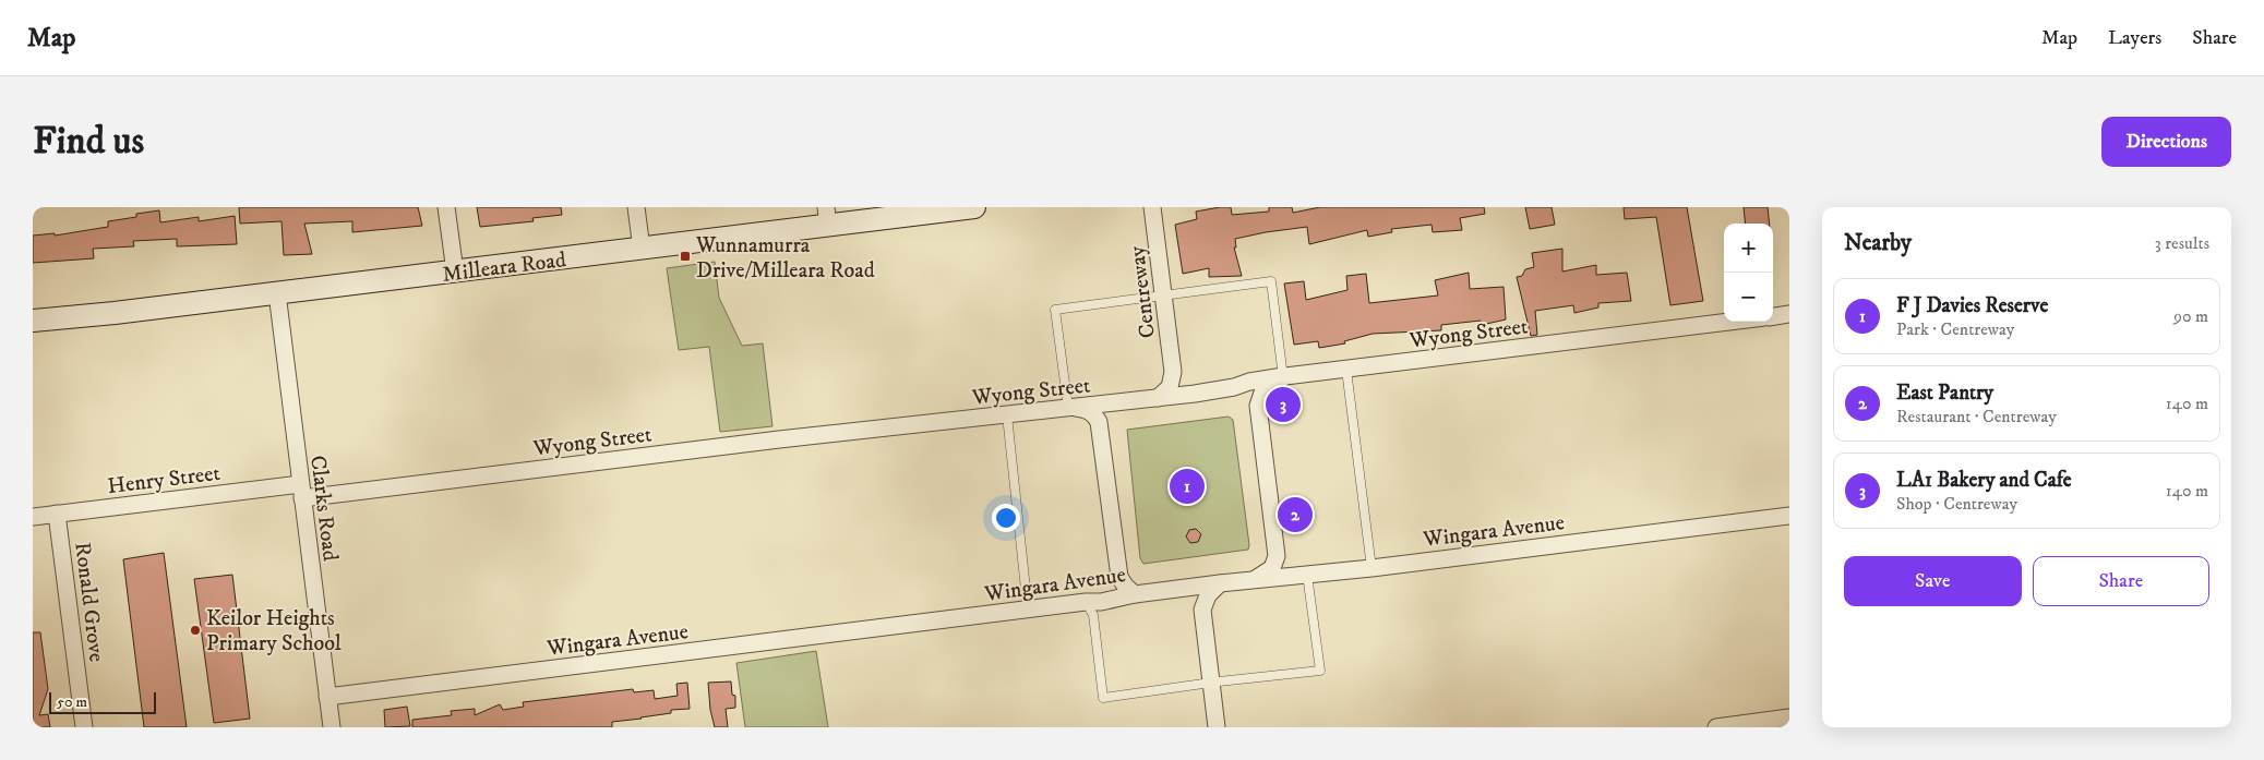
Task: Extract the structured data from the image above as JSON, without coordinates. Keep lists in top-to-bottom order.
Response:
{
  "streets": {
    "main road": ["Milleara Road"],
    "street": [
      "Centreway",
      "Wyong Street",
      "Henry Street",
      "Clarks Road",
      "Wingara Avenue",
      "Ronald Grove"
    ]
  },
  "crossings": [
    ["Milleara Road", "Clarks Road"],
    ["Wyong Street", "Henry Street"],
    ["Wyong Street", "Clarks Road"],
    ["Henry Street", "Clarks Road"],
    ["Henry Street", "Ronald Grove"],
    ["Clarks Road", "Wingara Avenue"]
  ],
  "places": {
    "transit": ["Wunnamurra Drive/Milleara Road"],
    "other": ["Keilor Heights Primary School"]
  },
  "scale_bar": "50 m",
  "page": {
    "header": "Map",
    "nav": ["Map", "Layers", "Share"],
    "buttons": [
      "Directions",
      ["Save", "Share"]
    ],
    "title": "Find us",
    "heading": ["Nearby", "3 results"],
    "map_buttons": ["+", "−"],
    "list": [
      {
        "mark": "1",
        "name": "F J Davies Reserve",
        "note": "Park · Centreway",
        "value": "90 m"
      },
      {
        "mark": "2",
        "name": "East Pantry",
        "note": "Restaurant · Centreway",
        "value": "140 m"
      },
      {
        "mark": "3",
        "name": "LA1 Bakery and Cafe",
        "note": "Shop · Centreway",
        "value": "140 m"
      }
    ],
    "pins": ["3", "1", "2"],
    "scale": "50 m"
  }
}
